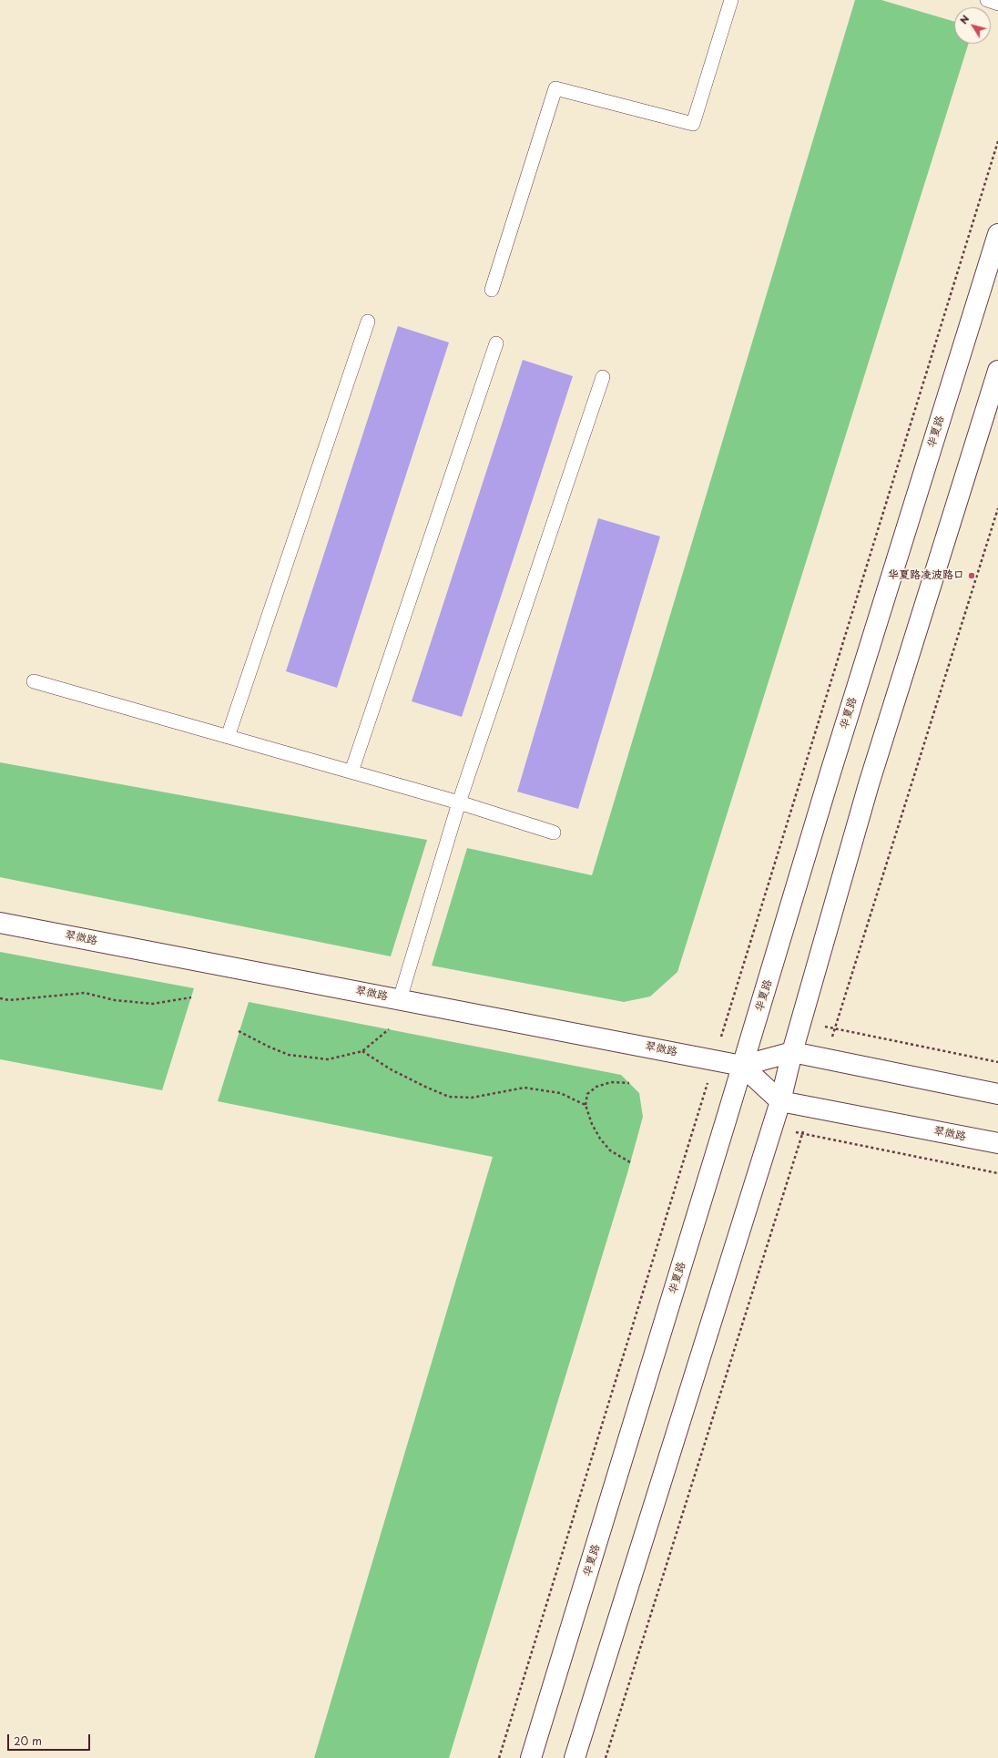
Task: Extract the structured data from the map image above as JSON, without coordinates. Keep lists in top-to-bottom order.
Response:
{
  "streets": {
    "street": ["华夏路", "翠微路"]
  },
  "crossings": [
    ["华夏路", "翠微路"]
  ],
  "places": ["华夏路凌波路口"],
  "scale_bar": "20 m",
  "north": "top left"
}
